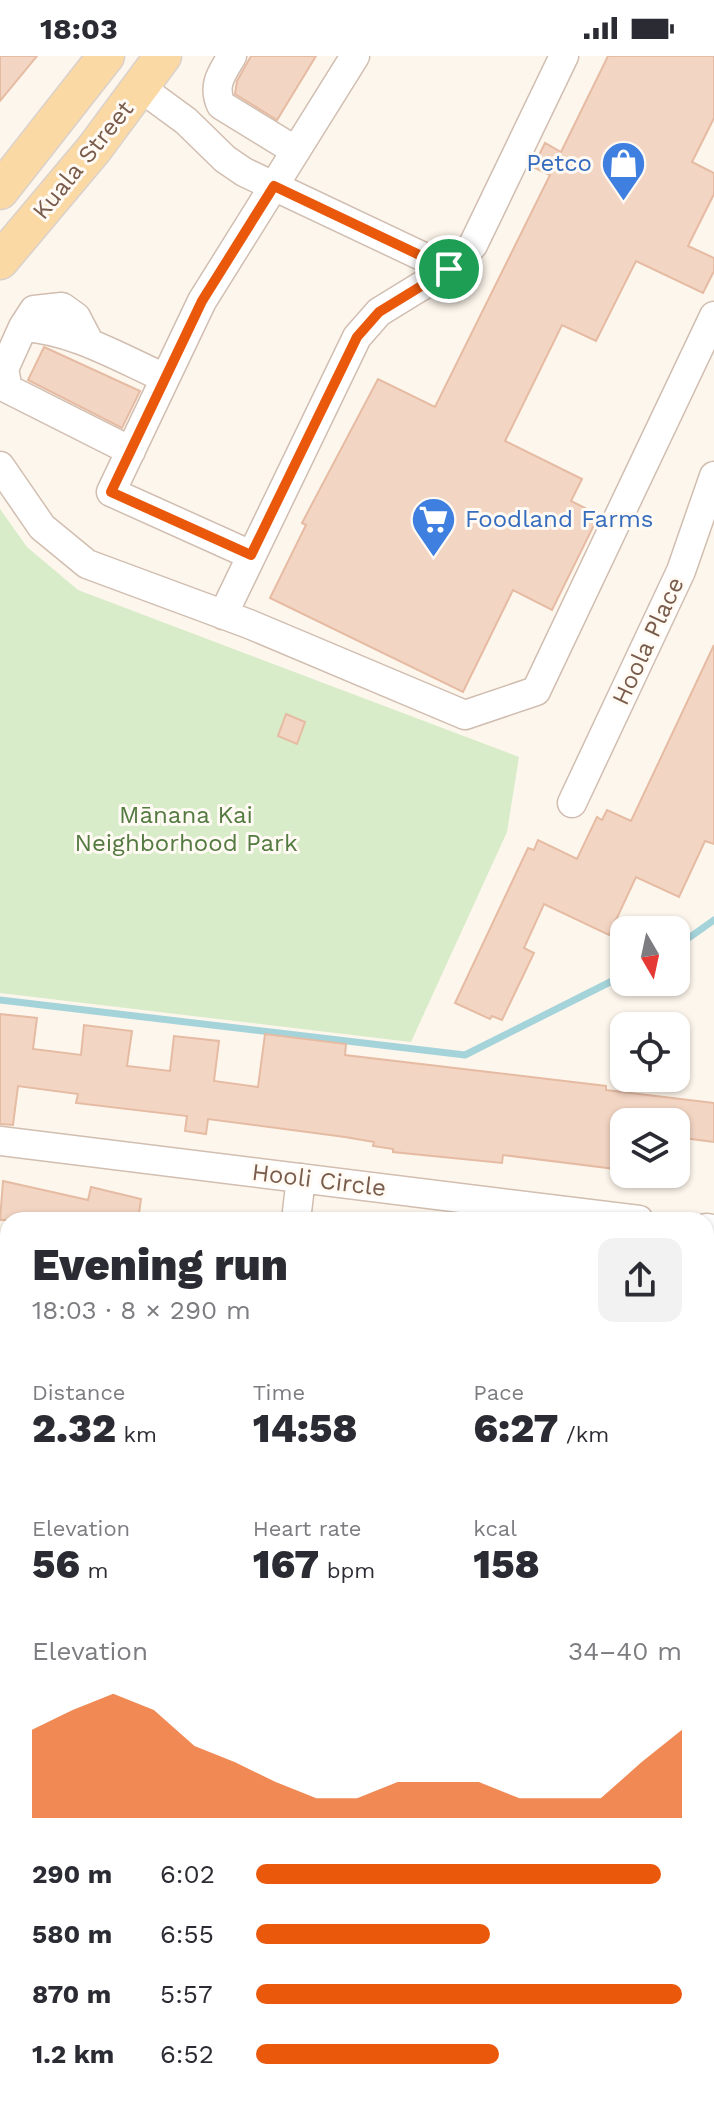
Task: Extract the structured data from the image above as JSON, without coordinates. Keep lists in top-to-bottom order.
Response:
{
  "streets": {
    "main road": ["Kuala Street"],
    "street": ["Hoola Place", "Hooli Circle"]
  },
  "parks": ["Mānana Kai Neighborhood Park"],
  "places": {
    "shop": ["Petco"],
    "supermarket": ["Foodland Farms"]
  },
  "north": "bottom",
  "page": {
    "status": "18:03",
    "heading": ["Evening run", "18:03 · 8 × 290 m"],
    "stats": [
      ["Distance", "2.32 km"],
      ["Time", "14:58"],
      ["Pace", "6:27 /km"],
      ["Elevation", "56 m"],
      ["Heart rate", "167 bpm"],
      ["kcal", "158"]
    ],
    "chart": ["Elevation", "34–40 m"],
    "list": [
      {
        "name": "290 m",
        "note": "6:02"
      },
      {
        "name": "580 m",
        "note": "6:55"
      },
      {
        "name": "870 m",
        "note": "5:57"
      },
      {
        "name": "1.2 km",
        "note": "6:52"
      }
    ]
  }
}
